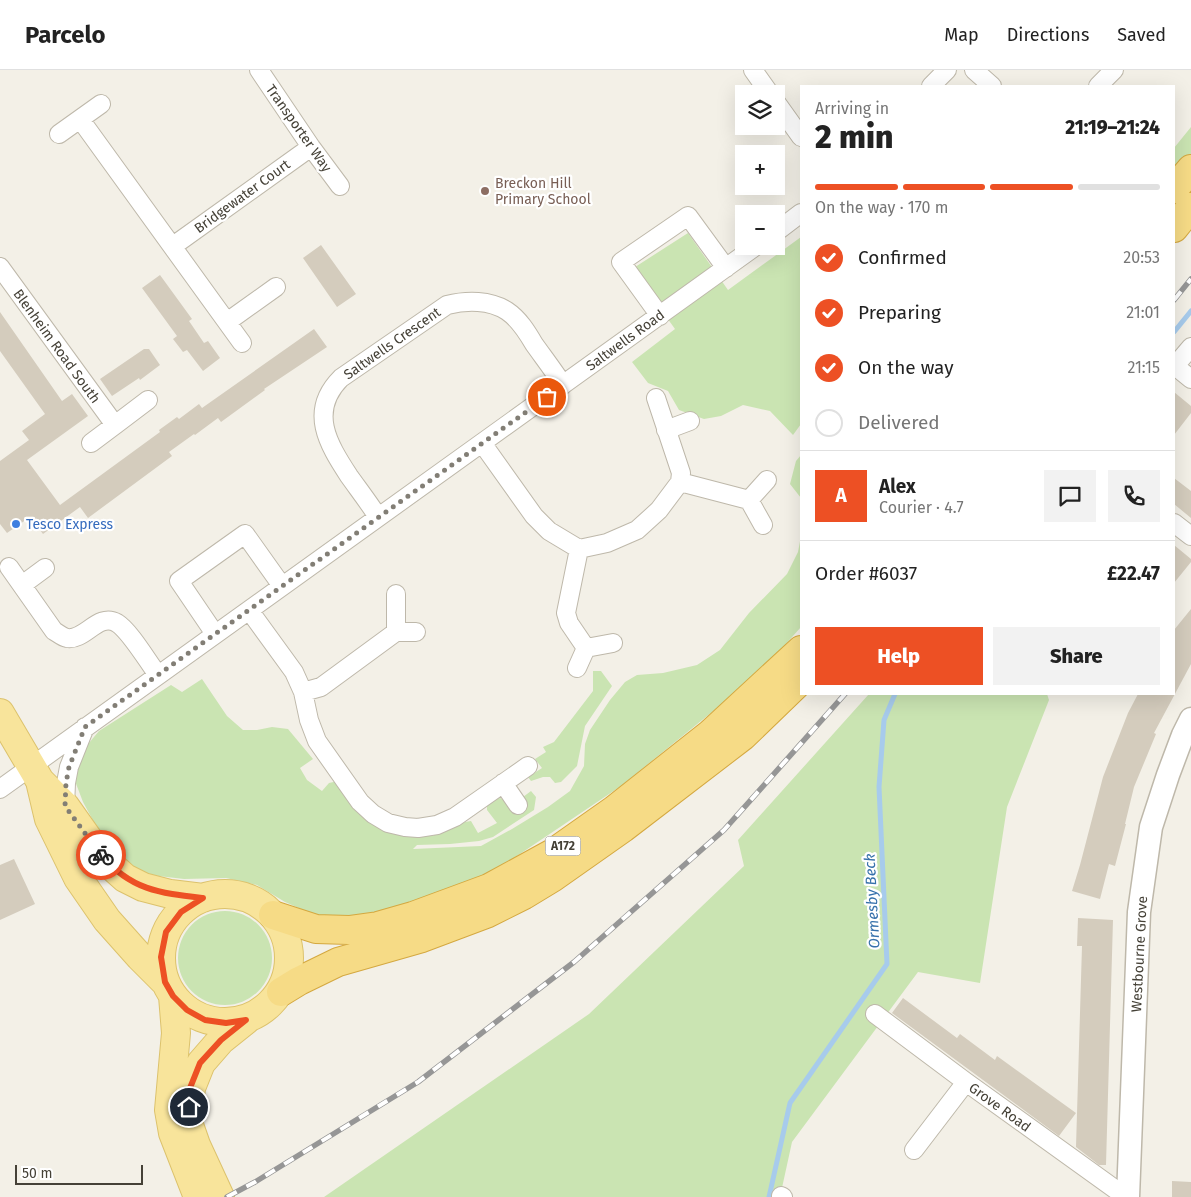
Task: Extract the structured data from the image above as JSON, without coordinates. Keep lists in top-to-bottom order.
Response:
{
  "streets": {
    "highway": ["A172"],
    "street": [
      "Transporter Way",
      "Bridgewater Court",
      "Saltwells Road",
      "Saltwells Crescent",
      "Blenheim Road South",
      "Westbourne Grove",
      "Grove Road"
    ]
  },
  "crossings": [
    ["Transporter Way", "Bridgewater Court"],
    ["Saltwells Road", "Saltwells Crescent"],
    ["Westbourne Grove", "Grove Road"]
  ],
  "water": ["Ormesby Beck"],
  "places": ["Breckon Hill Primary School", "Tesco Express"],
  "scale_bar": "50 m",
  "page": {
    "header": "Parcelo",
    "nav": ["Map", "Directions", "Saved"],
    "map_buttons": ["+", "−"],
    "heading": ["2 min", "Arriving in", "21:19–21:24"],
    "panel": [
      "Alex",
      "Courier · 4.7",
      "Order #6037",
      "£22.47"
    ],
    "bar": "On the way · 170 m",
    "list": [
      ["Confirmed", "20:53"],
      ["Preparing", "21:01"],
      ["On the way", "21:15"],
      "Delivered"
    ],
    "round": "A",
    "buttons": ["Help", "Share"],
    "scale": "50 m"
  }
}
